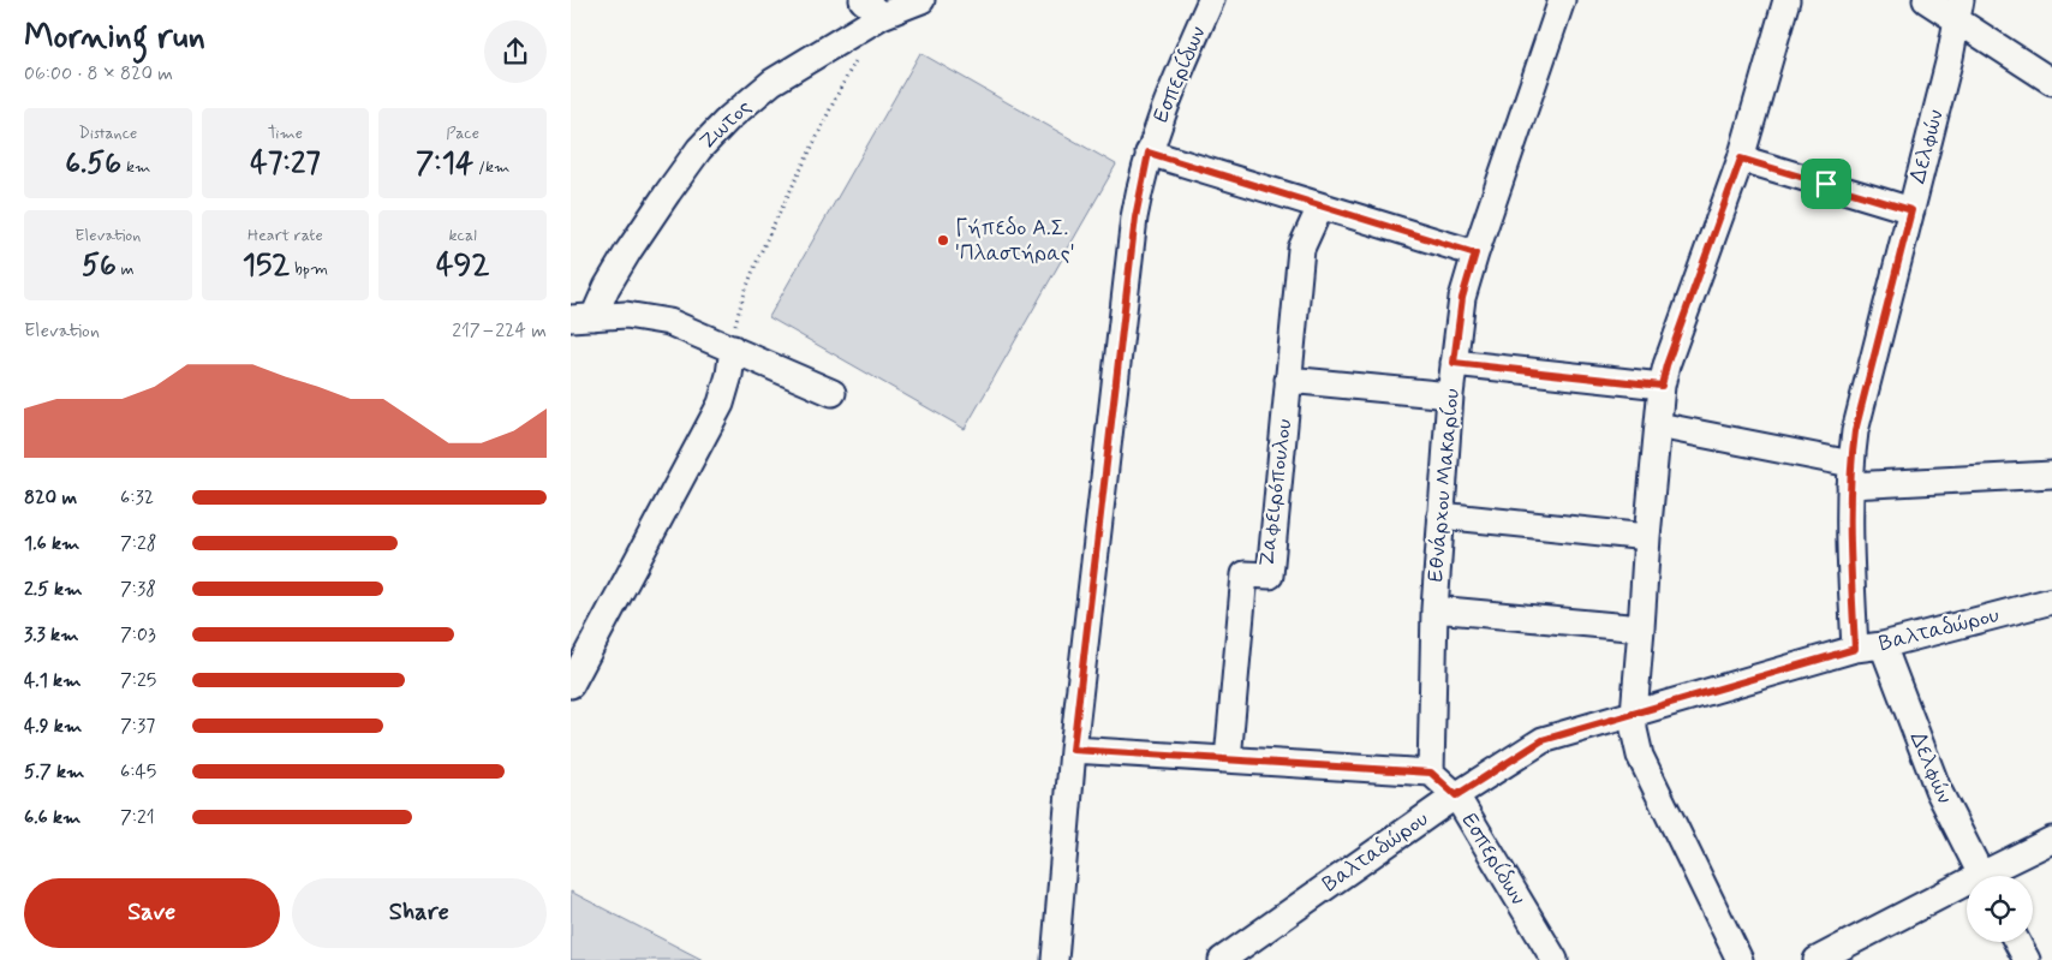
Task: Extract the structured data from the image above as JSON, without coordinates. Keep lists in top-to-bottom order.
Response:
{
  "streets": {
    "street": [
      "Εσπερίδων",
      "Ζωτος",
      "Δελφών",
      "Εθνάρχου Μακαρίου",
      "Ζαφειρόπουλου",
      "Βαλταδώρου"
    ]
  },
  "crossings": [
    ["Εσπερίδων", "Εθνάρχου Μακαρίου"],
    ["Εσπερίδων", "Βαλταδώρου"],
    ["Δελφών", "Βαλταδώρου"]
  ],
  "places": ["Γήπεδο Α.Σ. 'Πλαστήρας'"],
  "page": {
    "heading": ["Morning run", "06:00 · 8 × 820 m"],
    "stats": [
      ["Distance", "6.56 km"],
      ["Time", "47:27"],
      ["Pace", "7:14 /km"],
      ["Elevation", "56 m"],
      ["Heart rate", "152 bpm"],
      ["kcal", "492"]
    ],
    "chart": ["Elevation", "217–224 m"],
    "list": [
      {
        "name": "820 m",
        "note": "6:32"
      },
      {
        "name": "1.6 km",
        "note": "7:28"
      },
      {
        "name": "2.5 km",
        "note": "7:38"
      },
      {
        "name": "3.3 km",
        "note": "7:03"
      },
      {
        "name": "4.1 km",
        "note": "7:25"
      },
      {
        "name": "4.9 km",
        "note": "7:37"
      },
      {
        "name": "5.7 km",
        "note": "6:45"
      },
      {
        "name": "6.6 km",
        "note": "7:21"
      }
    ],
    "buttons": ["Save", "Share"]
  }
}
